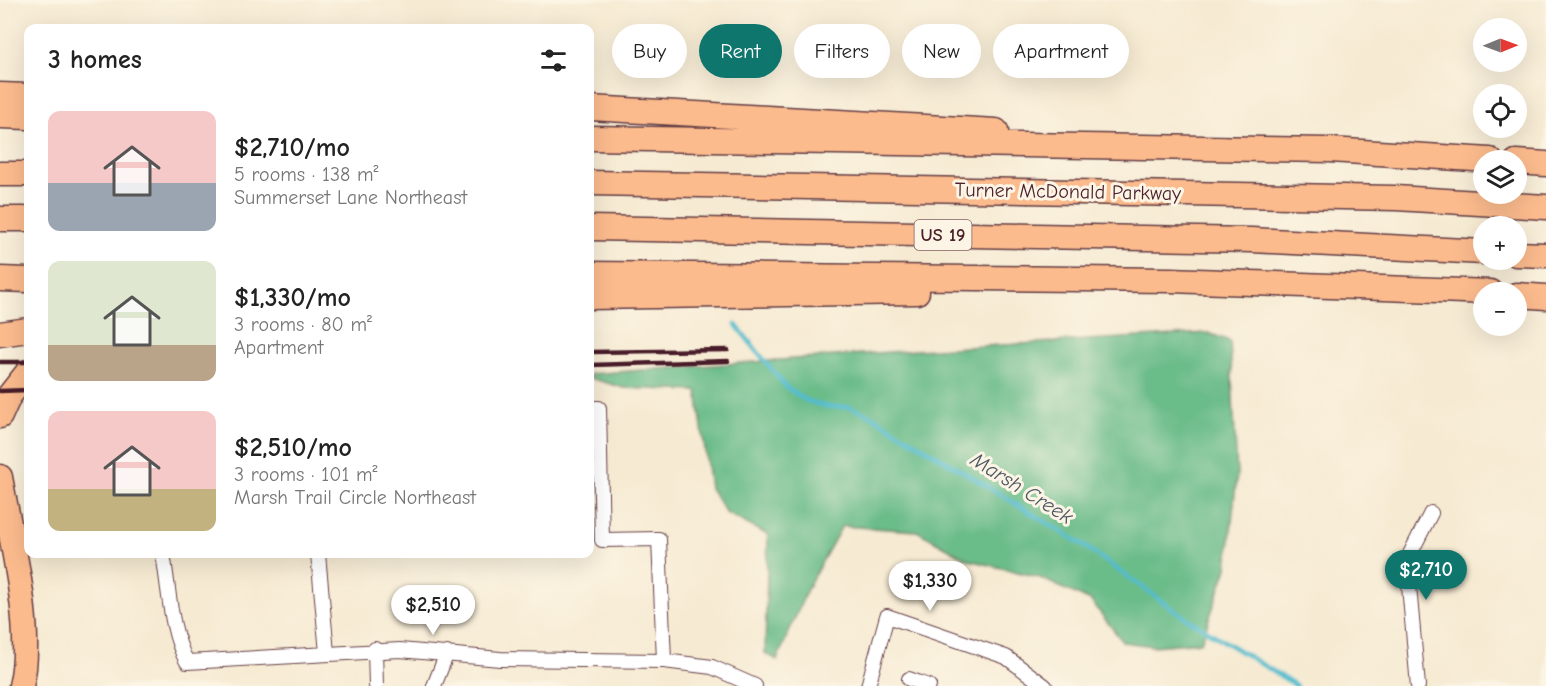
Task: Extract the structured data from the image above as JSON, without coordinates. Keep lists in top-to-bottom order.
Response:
{
  "streets": {
    "highway": ["Turner McDonald Parkway", "US 19"]
  },
  "water": ["Marsh Creek"],
  "north": "right",
  "page": {
    "map_buttons": ["+", "−"],
    "chip": [
      "Buy",
      "Rent",
      "Filters",
      "New",
      "Apartment"
    ],
    "heading": "3 homes",
    "list": [
      {
        "name": "$2,710/mo",
        "note": "5 rooms · 138 m² · Summerset Lane Northeast"
      },
      {
        "name": "$1,330/mo",
        "note": "3 rooms · 80 m² · Apartment"
      },
      {
        "name": "$2,510/mo",
        "note": "3 rooms · 101 m² · Marsh Trail Circle Northeast"
      }
    ],
    "price": ["$2,710", "$1,330", "$2,510"]
  }
}
